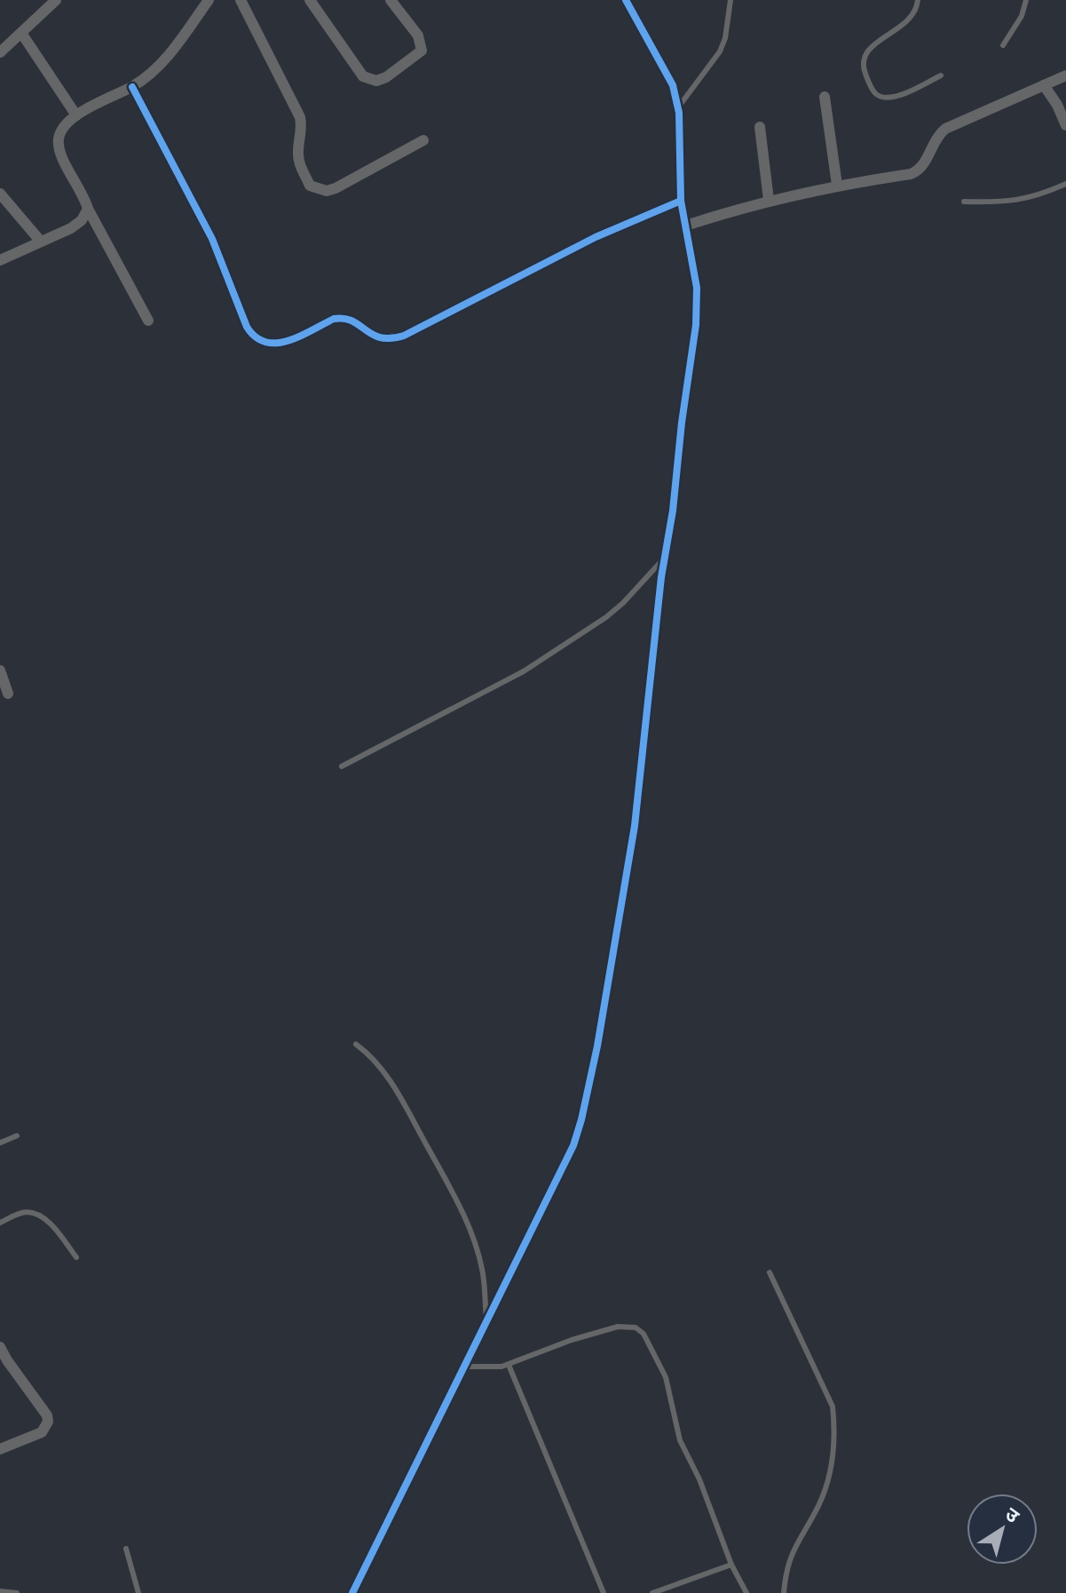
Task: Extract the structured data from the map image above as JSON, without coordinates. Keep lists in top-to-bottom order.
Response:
{
  "north": "top right"
}
